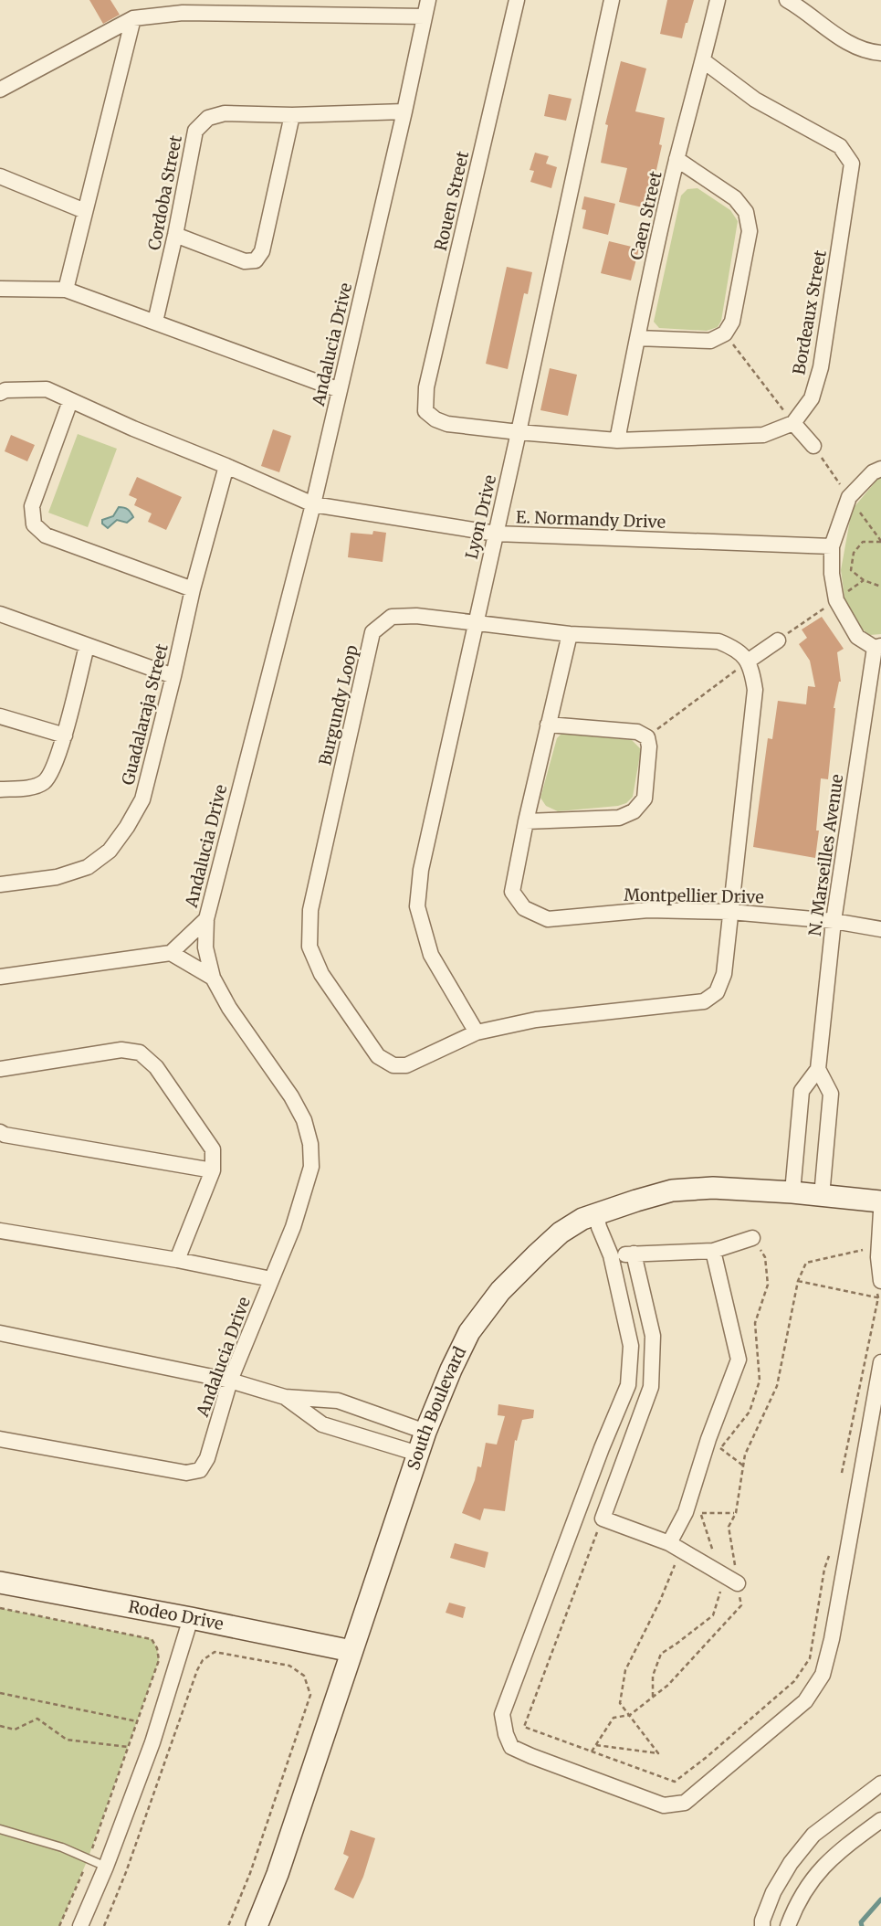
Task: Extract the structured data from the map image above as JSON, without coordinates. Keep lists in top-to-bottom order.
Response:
{
  "streets": {
    "main road": ["South Boulevard", "Rodeo Drive"],
    "street": [
      "Cordoba Street",
      "Rouen Street",
      "Caen Street",
      "Bordeaux Street",
      "Andalucia Drive",
      "Lyon Drive",
      "E. Normandy Drive",
      "Burgundy Loop",
      "Guadalaraja Street",
      "N. Marseilles Avenue",
      "Montpellier Drive"
    ]
  },
  "crossings": [
    ["Cordoba Street", "Andalucia Drive"],
    ["Rouen Street", "Lyon Drive"],
    ["Caen Street", "Bordeaux Street"],
    ["Andalucia Drive", "E. Normandy Drive"],
    ["Lyon Drive", "E. Normandy Drive"],
    ["Lyon Drive", "Burgundy Loop"],
    ["E. Normandy Drive", "Guadalaraja Street"],
    ["Burgundy Loop", "Montpellier Drive"],
    ["N. Marseilles Avenue", "Montpellier Drive"],
    ["South Boulevard", "Rodeo Drive"]
  ]
}
